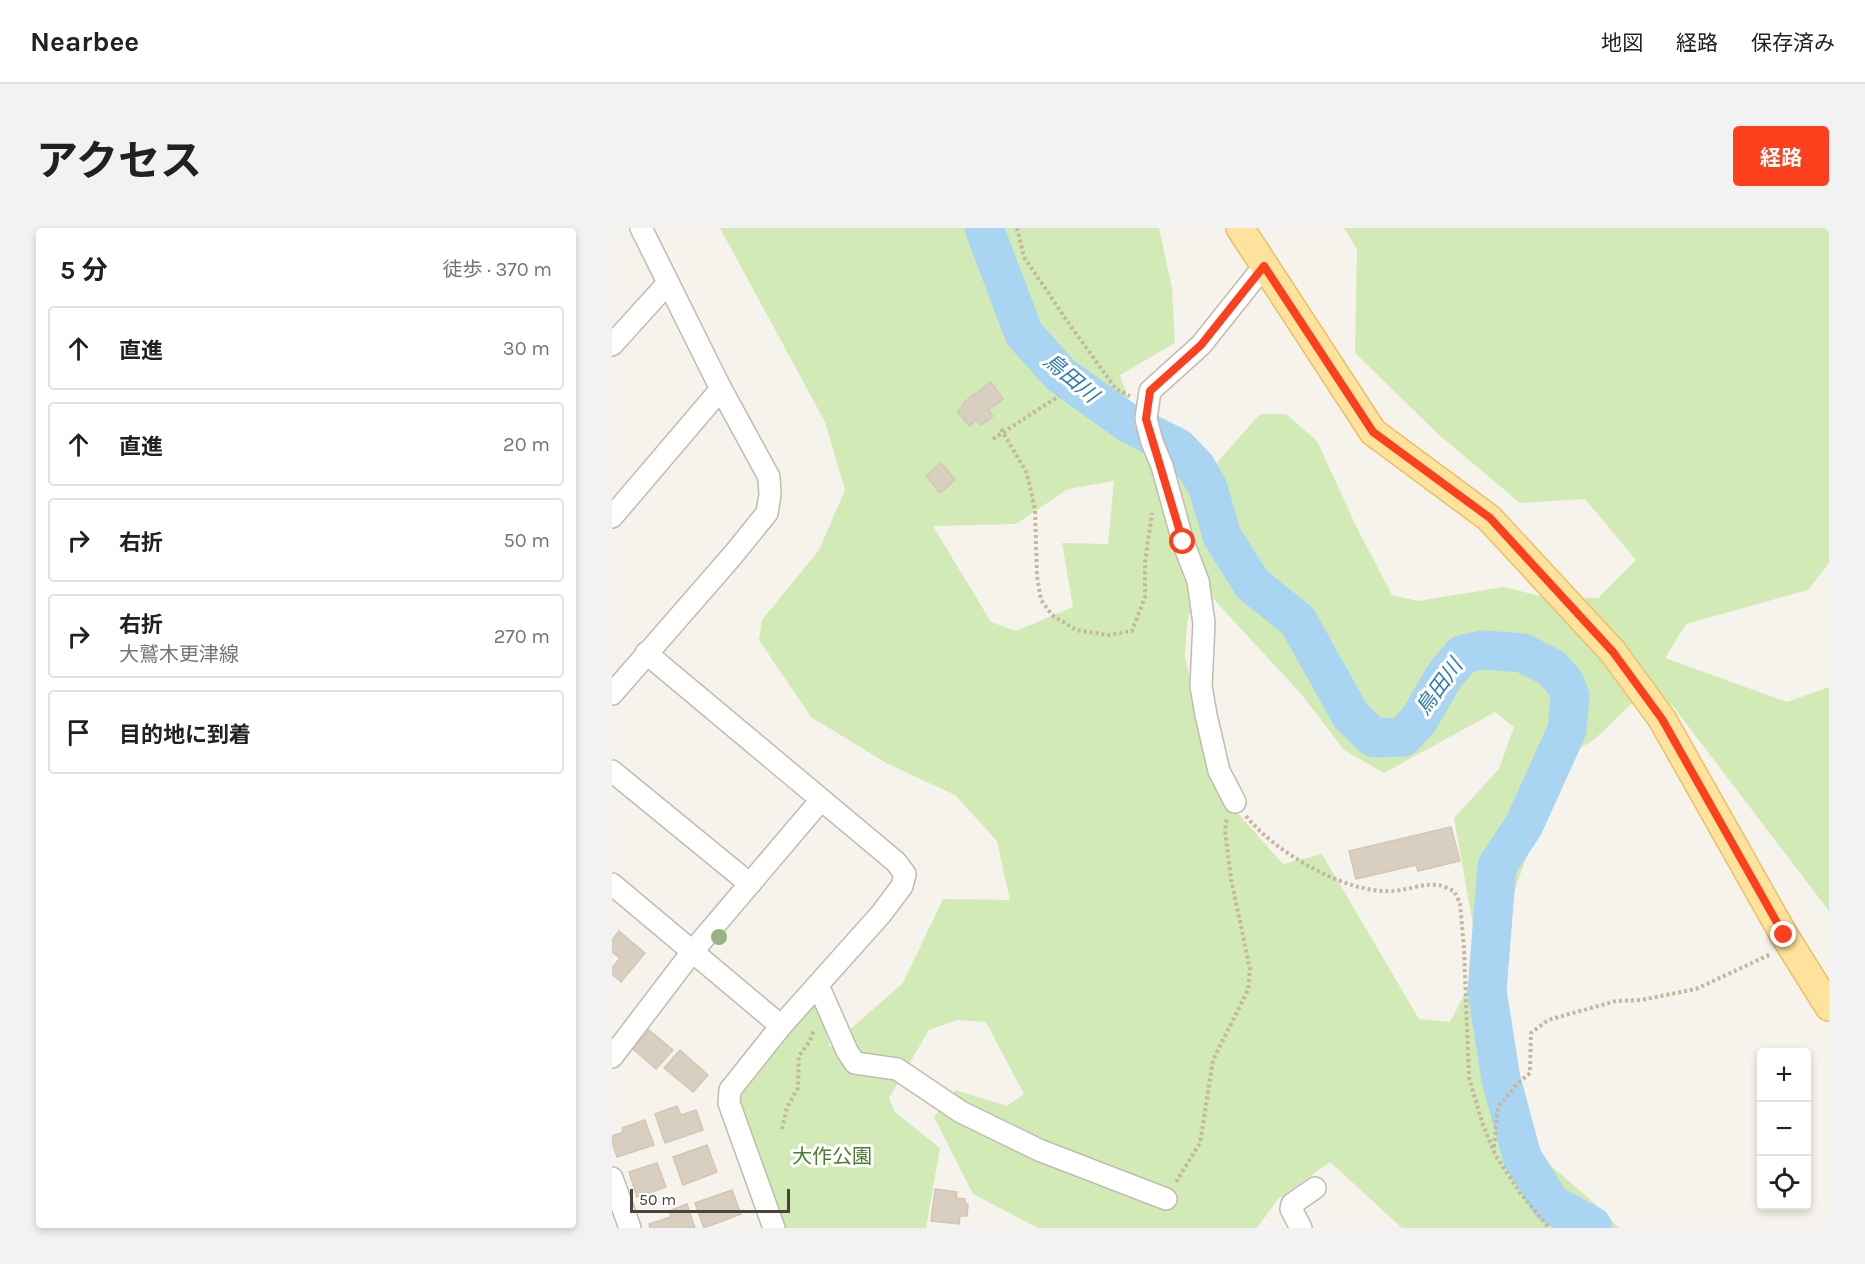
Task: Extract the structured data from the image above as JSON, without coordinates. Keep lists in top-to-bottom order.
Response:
{
  "water": ["鳥田川"],
  "parks": ["大作公園"],
  "scale_bar": "50 m",
  "page": {
    "header": "Nearbee",
    "nav": ["地図", "経路", "保存済み"],
    "title": "アクセス",
    "buttons": "経路",
    "heading": ["5 分", "徒歩 · 370 m"],
    "list": [
      ["直進", "30 m"],
      ["直進", "20 m"],
      ["右折", "50 m"],
      ["右折", "大鷲木更津線", "270 m"],
      "目的地に到着"
    ],
    "map_buttons": ["+", "−"],
    "scale": "50 m"
  }
}
